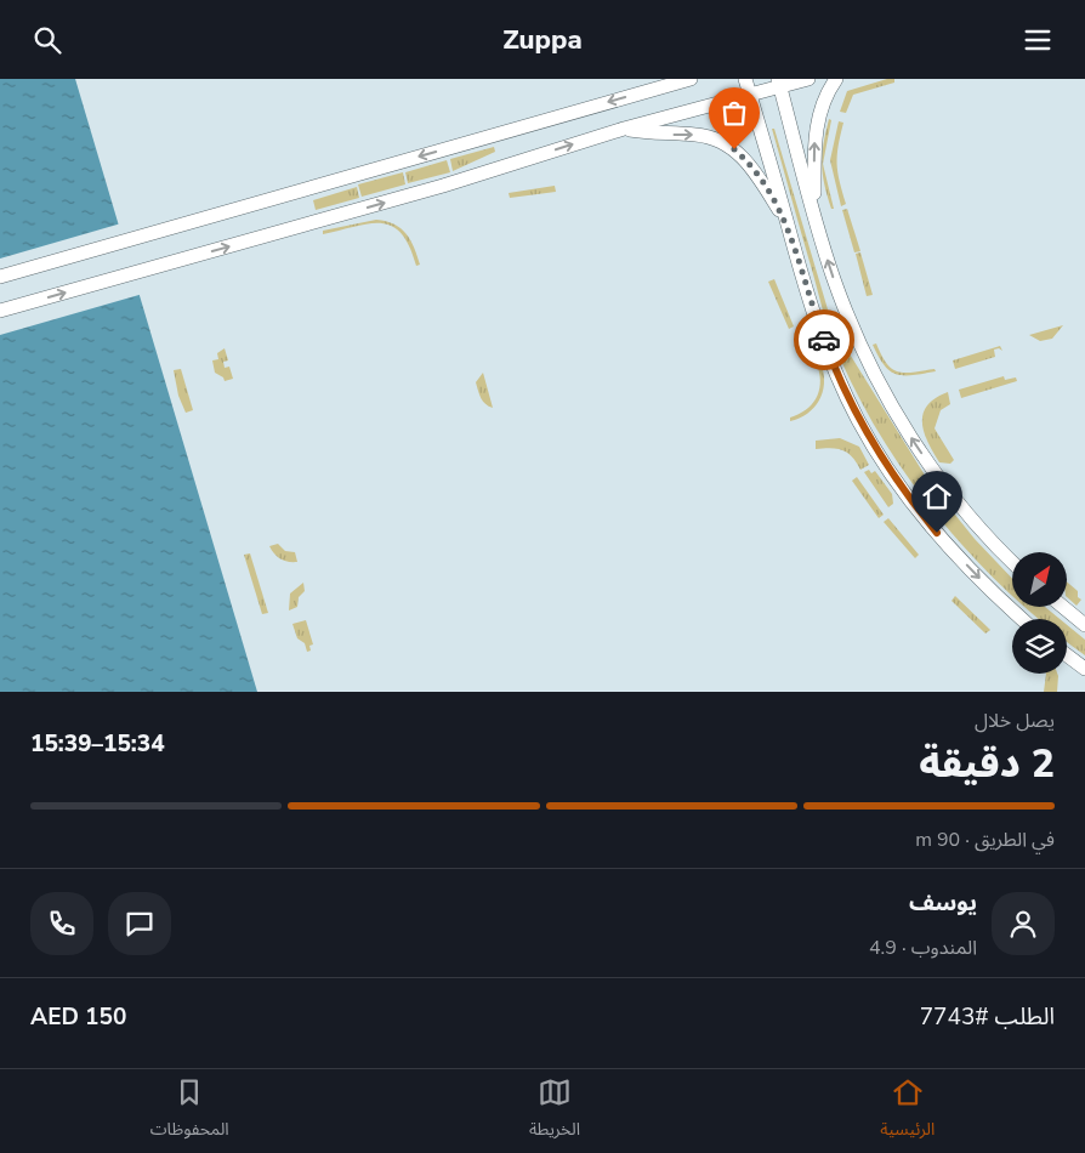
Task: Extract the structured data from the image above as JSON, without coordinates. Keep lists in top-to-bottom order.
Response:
{
  "north": "top right",
  "page": {
    "header": "Zuppa",
    "heading": ["2 دقيقة", "يصل خلال", "15:34–15:39"],
    "panel": [
      "يوسف",
      "المندوب · 4.9",
      "الطلب #7743",
      "AED 150"
    ],
    "bar": "في الطريق · 90 m",
    "tabs": ["الرئيسية", "الخريطة", "المحفوظات"]
  }
}
